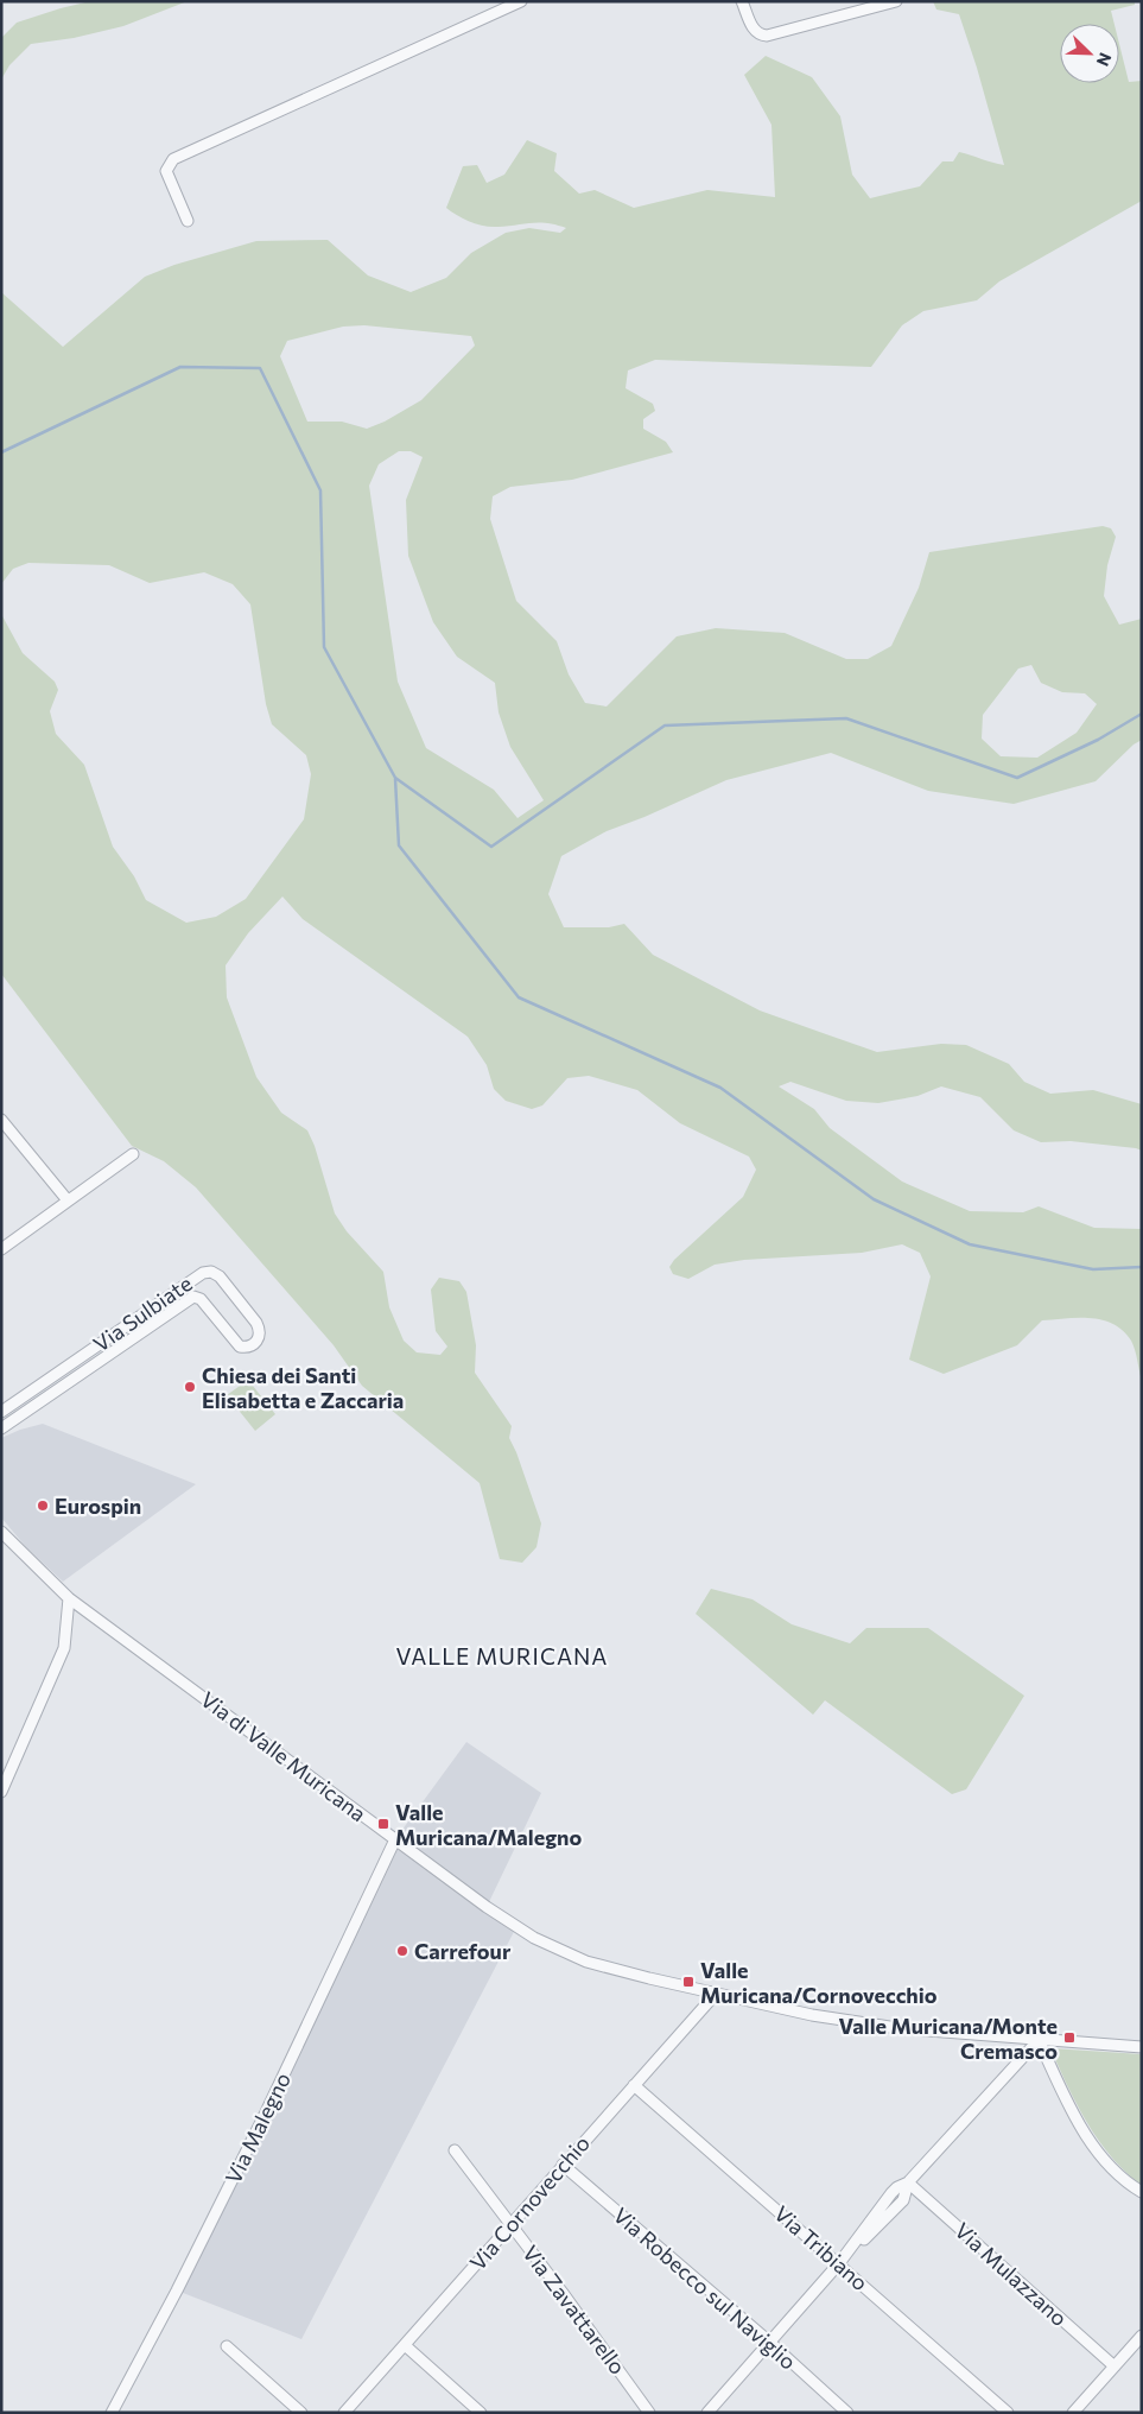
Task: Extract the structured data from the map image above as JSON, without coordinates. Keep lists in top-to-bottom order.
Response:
{
  "streets": {
    "street": [
      "Via Sulbiate",
      "Via di Valle Muricana",
      "Via Malegno",
      "Via Cornovecchio",
      "Via Tribiano",
      "Via Mulazzano",
      "Via Robecco sul Naviglio",
      "Via Zavattarello"
    ]
  },
  "crossings": [
    ["Via di Valle Muricana", "Via Malegno"],
    ["Via di Valle Muricana", "Via Cornovecchio"],
    ["Via Cornovecchio", "Via Tribiano"],
    ["Via Cornovecchio", "Via Robecco sul Naviglio"],
    ["Via Cornovecchio", "Via Zavattarello"]
  ],
  "districts": ["VALLE MURICANA"],
  "places": {
    "other": ["Chiesa dei Santi Elisabetta e Zaccaria", "Eurospin", "Carrefour"],
    "transit": ["Valle Muricana/Malegno", "Valle Muricana/Cornovecchio", "Valle Muricana/Monte Cremasco"]
  },
  "north": "bottom right"
}
